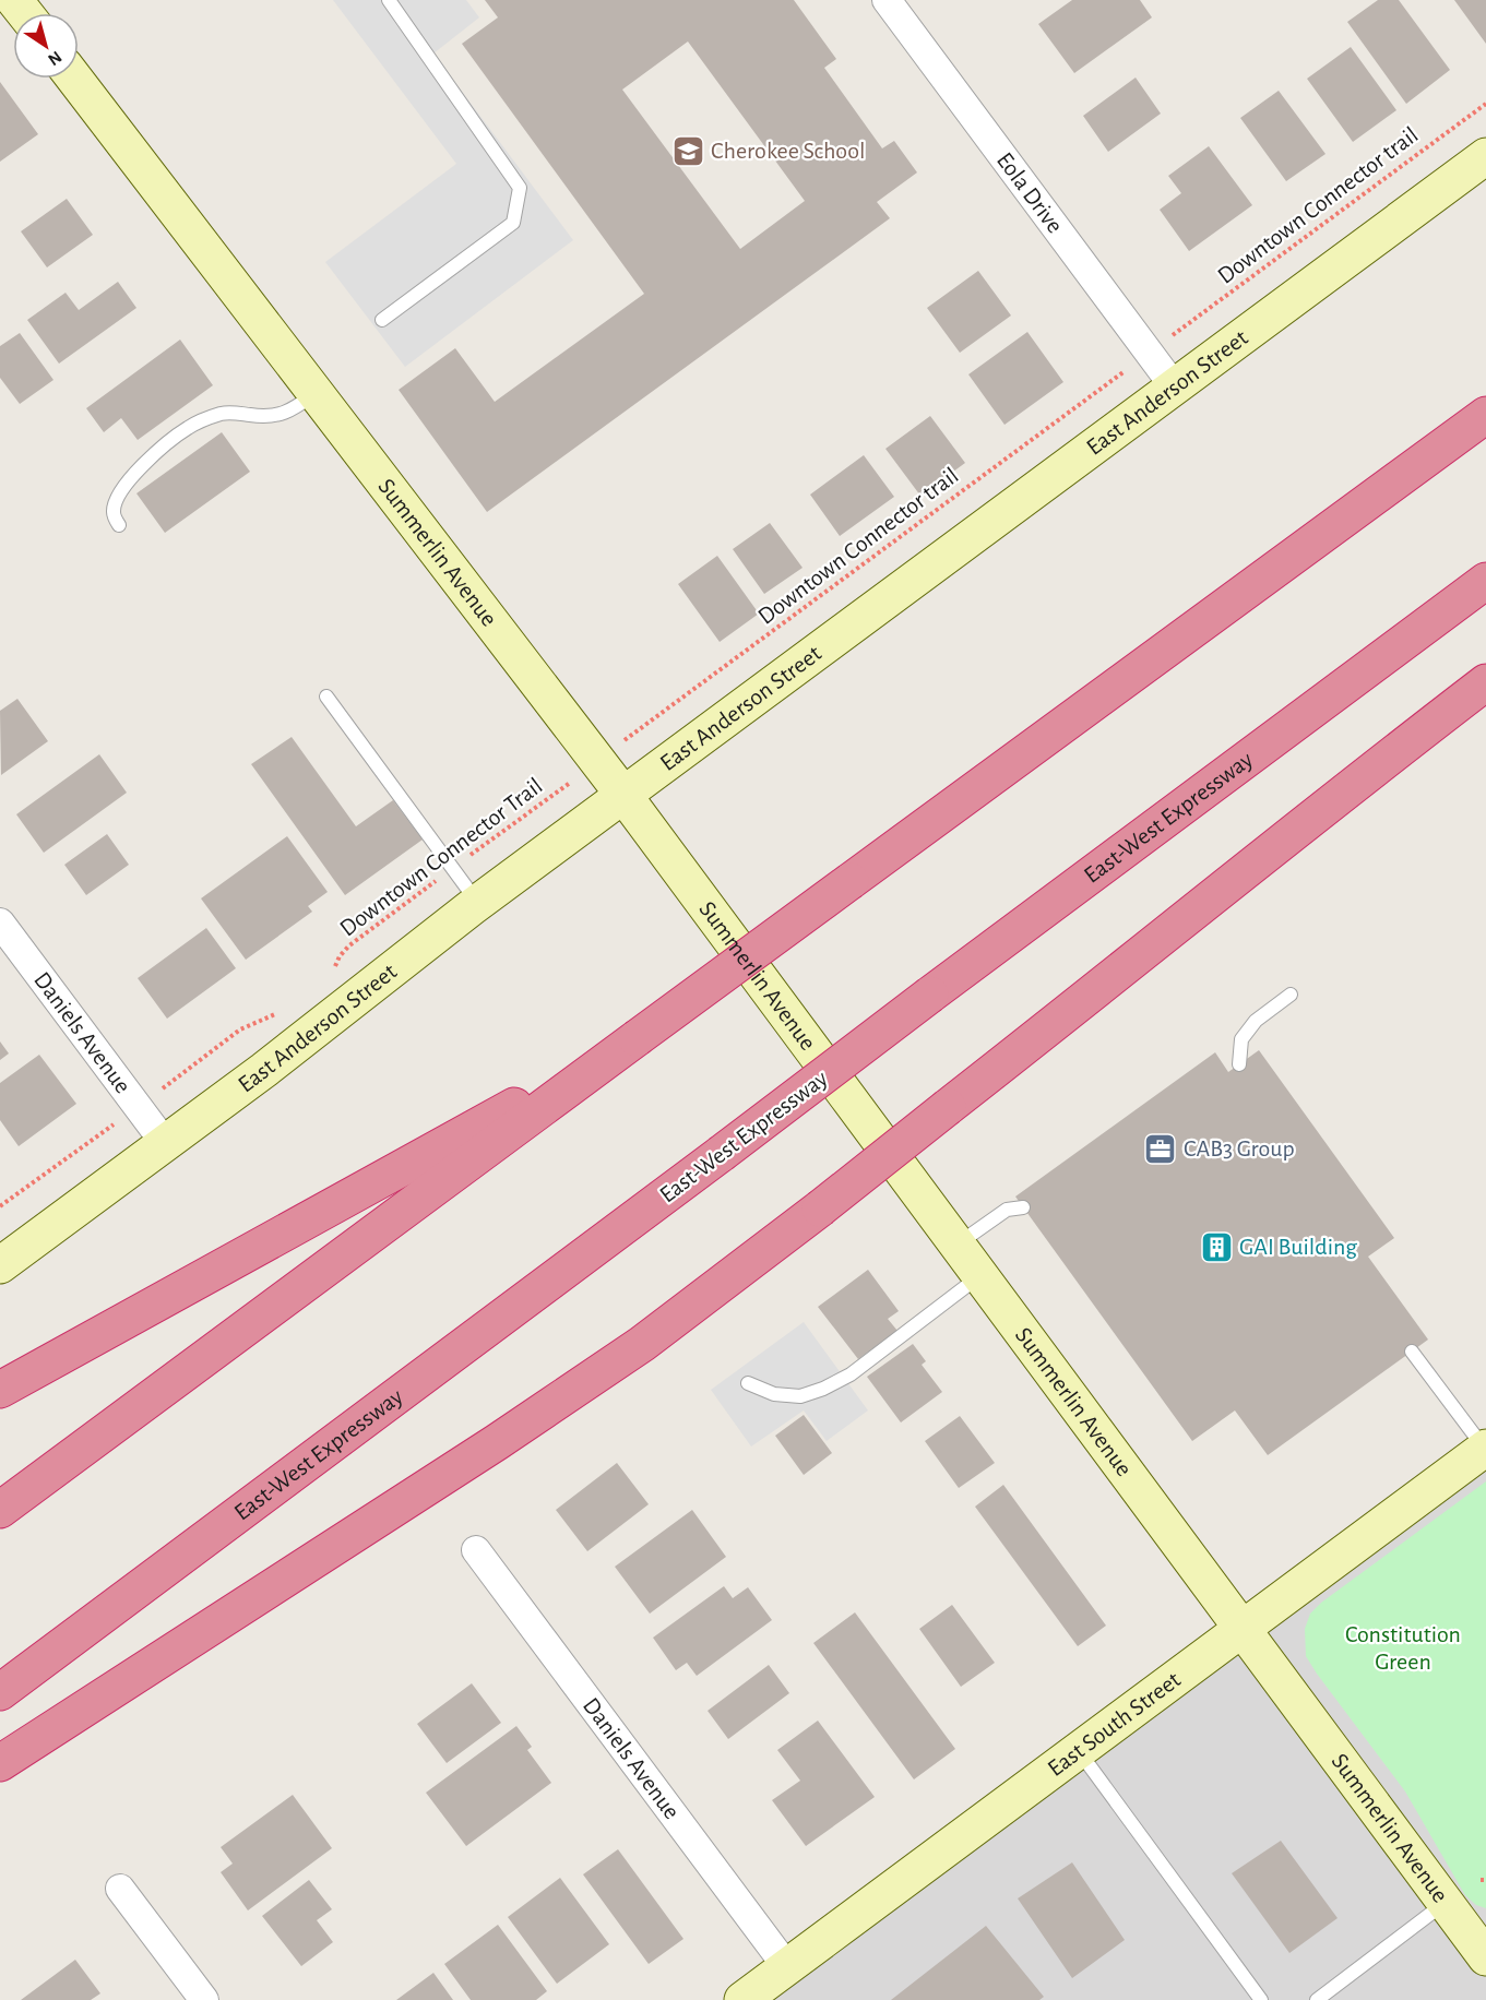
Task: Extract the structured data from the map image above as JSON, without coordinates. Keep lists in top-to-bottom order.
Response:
{
  "streets": {
    "highway": ["East-West Expressway"],
    "main road": ["East Anderson Street", "Summerlin Avenue", "East South Street"],
    "street": ["Eola Drive", "Daniels Avenue"],
    "path": ["Downtown Connector trail", "Downtown Connector Trail"]
  },
  "crossings": [
    ["Eola Drive", "East Anderson Street"],
    ["East Anderson Street", "Summerlin Avenue"],
    ["East Anderson Street", "Daniels Avenue"],
    ["Summerlin Avenue", "East South Street"],
    ["Daniels Avenue", "East South Street"]
  ],
  "parks": ["Constitution Green"],
  "places": {
    "school or university": ["Cherokee School"],
    "office": ["CAB3 Group"],
    "building": ["GAI Building"]
  },
  "north": "bottom right"
}
